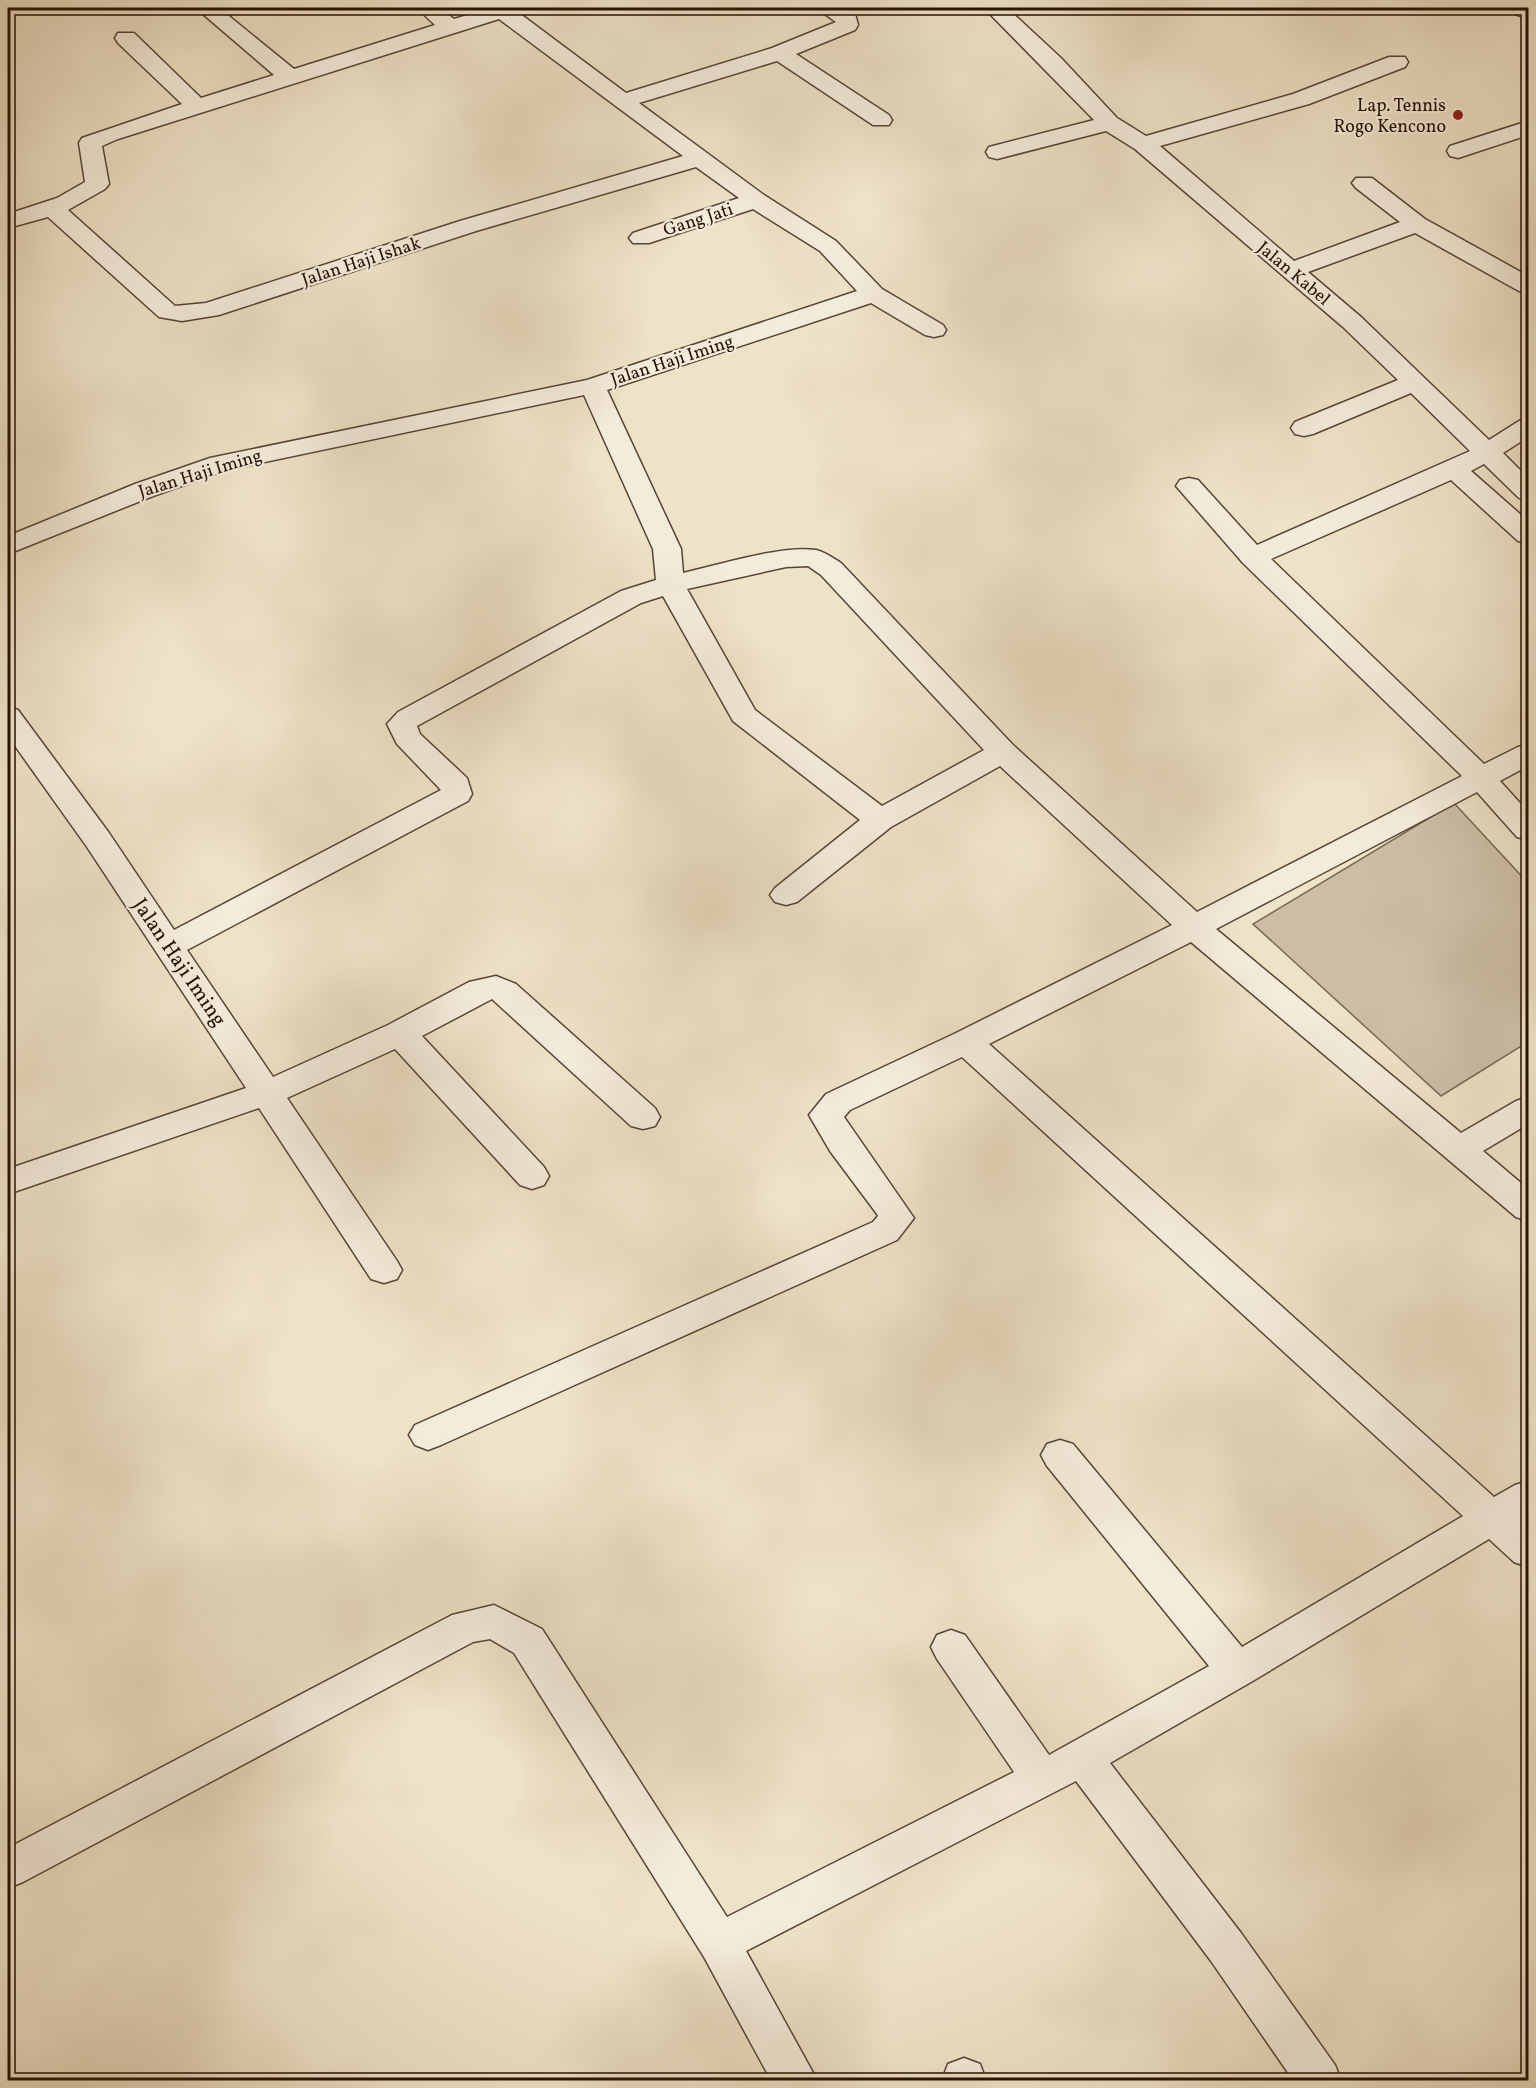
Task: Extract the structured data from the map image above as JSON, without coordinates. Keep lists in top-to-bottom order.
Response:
{
  "streets": {
    "street": [
      "Gang Jati",
      "Jalan Haji Ishak",
      "Jalan Kabel",
      "Jalan Haji Iming"
    ]
  },
  "places": ["Lap. Tennis Rogo Kencono"]
}
